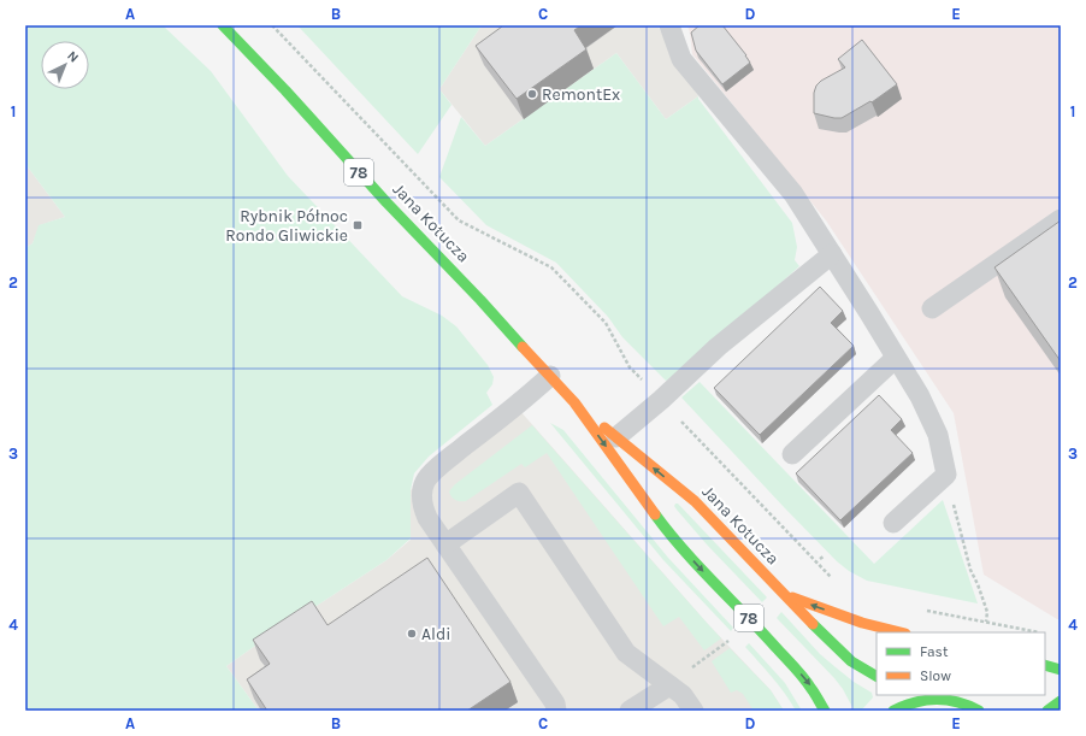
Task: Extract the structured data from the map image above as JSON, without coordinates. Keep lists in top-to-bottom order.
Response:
{
  "streets": {
    "main road": ["78", "Jana Kotucza"]
  },
  "crossings": [
    ["78", "Jana Kotucza"]
  ],
  "places": {
    "other": ["RemontEx", "Aldi"],
    "transit": ["Rybnik Północ Rondo Gliwickie"]
  },
  "legend": ["Fast", "Slow"],
  "north": "top right",
  "grid": {
    "columns": [
      "A",
      "B",
      "C",
      "D",
      "E"
    ],
    "rows": [
      "1",
      "2",
      "3",
      "4"
    ]
  }
}
